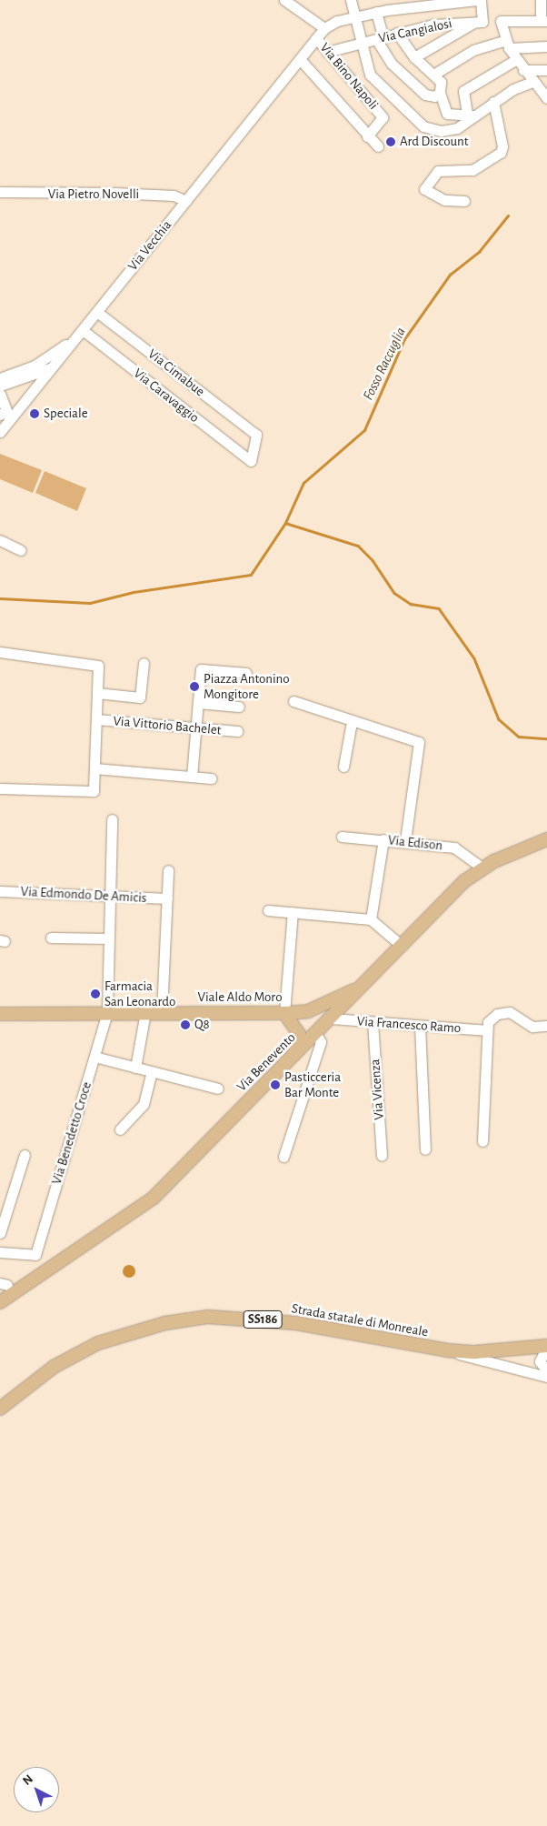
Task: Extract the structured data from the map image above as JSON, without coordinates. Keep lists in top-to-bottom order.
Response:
{
  "streets": {
    "main road": [
      "Viale Aldo Moro",
      "Via Benevento",
      "SS186",
      "Strada statale di Monreale"
    ],
    "street": [
      "Via Cangialosi",
      "Via Bino Napoli",
      "Via Pietro Novelli",
      "Via Vecchia",
      "Via Cimabue",
      "Via Caravaggio",
      "Via Vittorio Bachelet",
      "Via Edison",
      "Via Edmondo De Amicis",
      "Via Francesco Ramo",
      "Via Vicenza",
      "Via Benedetto Croce"
    ]
  },
  "crossings": [
    ["Via Cangialosi", "Via Bino Napoli"],
    ["Via Bino Napoli", "Via Vecchia"],
    ["Via Pietro Novelli", "Via Vecchia"],
    ["Via Vecchia", "Via Cimabue"],
    ["Via Vecchia", "Via Caravaggio"],
    ["Via Cimabue", "Via Caravaggio"],
    ["Via Edison", "Via Benevento"],
    ["Via Edmondo De Amicis", "Via Benedetto Croce"],
    ["Viale Aldo Moro", "Via Benevento"],
    ["Viale Aldo Moro", "Via Benedetto Croce"],
    ["Via Francesco Ramo", "Via Benevento"],
    ["Via Francesco Ramo", "Via Vicenza"]
  ],
  "water": ["Fosso Raccuglia"],
  "places": [
    "Ard Discount",
    "Speciale",
    "Piazza Antonino Mongitore",
    "Farmacia San Leonardo",
    "Q8",
    "Pasticceria Bar Monte"
  ],
  "north": "top left"
}
